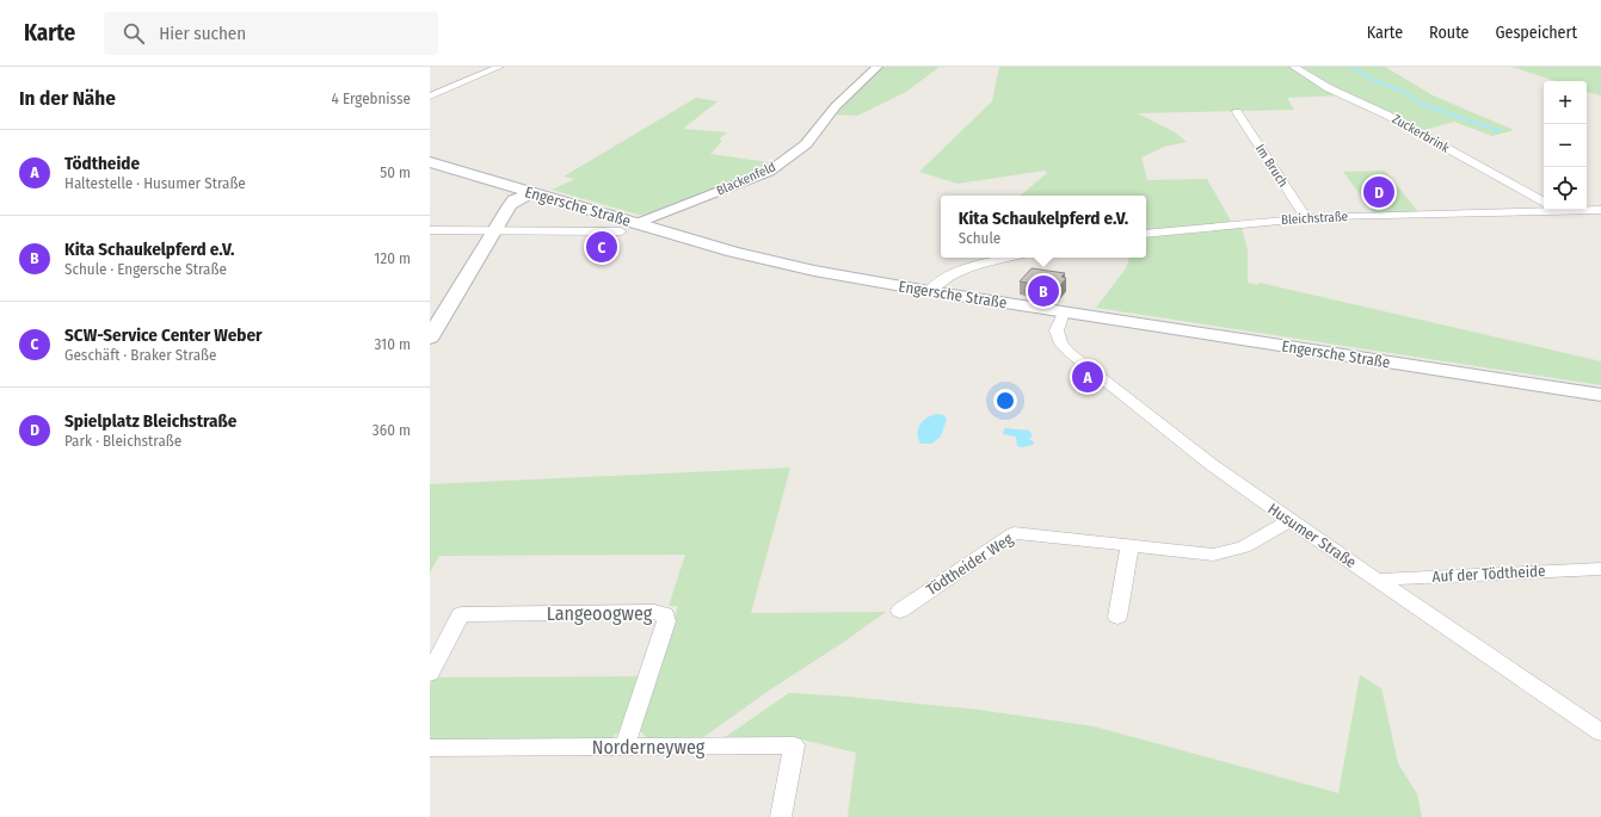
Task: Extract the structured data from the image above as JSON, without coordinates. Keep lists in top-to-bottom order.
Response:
{
  "streets": {
    "main road": ["Engersche Straße"],
    "street": [
      "Zuckerbrink",
      "Im Bruch",
      "Blackenfeld",
      "Bleichstraße",
      "Husumer Straße",
      "Tödtheider Weg",
      "Auf der Tödtheide",
      "Langeoogweg",
      "Norderneyweg"
    ]
  },
  "crossings": [
    ["Im Bruch", "Bleichstraße"],
    ["Blackenfeld", "Engersche Straße"],
    ["Engersche Straße", "Husumer Straße"],
    ["Husumer Straße", "Tödtheider Weg"],
    ["Husumer Straße", "Auf der Tödtheide"],
    ["Langeoogweg", "Norderneyweg"]
  ],
  "page": {
    "header": "Karte",
    "search": "Hier suchen",
    "nav": ["Karte", "Route", "Gespeichert"],
    "heading": ["In der Nähe", "4 Ergebnisse"],
    "map_buttons": ["+", "−"],
    "list": [
      {
        "mark": "A",
        "name": "Tödtheide",
        "note": "Haltestelle · Husumer Straße",
        "value": "50 m"
      },
      {
        "mark": "B",
        "name": "Kita Schaukelpferd e.V.",
        "note": "Schule · Engersche Straße",
        "value": "120 m"
      },
      {
        "mark": "C",
        "name": "SCW-Service Center Weber",
        "note": "Geschäft · Braker Straße",
        "value": "310 m"
      },
      {
        "mark": "D",
        "name": "Spielplatz Bleichstraße",
        "note": "Park · Bleichstraße",
        "value": "360 m"
      }
    ],
    "pins": [
      "D",
      "C",
      "B",
      "A"
    ],
    "popup": ["Kita Schaukelpferd e.V.", "Schule"]
  }
}
